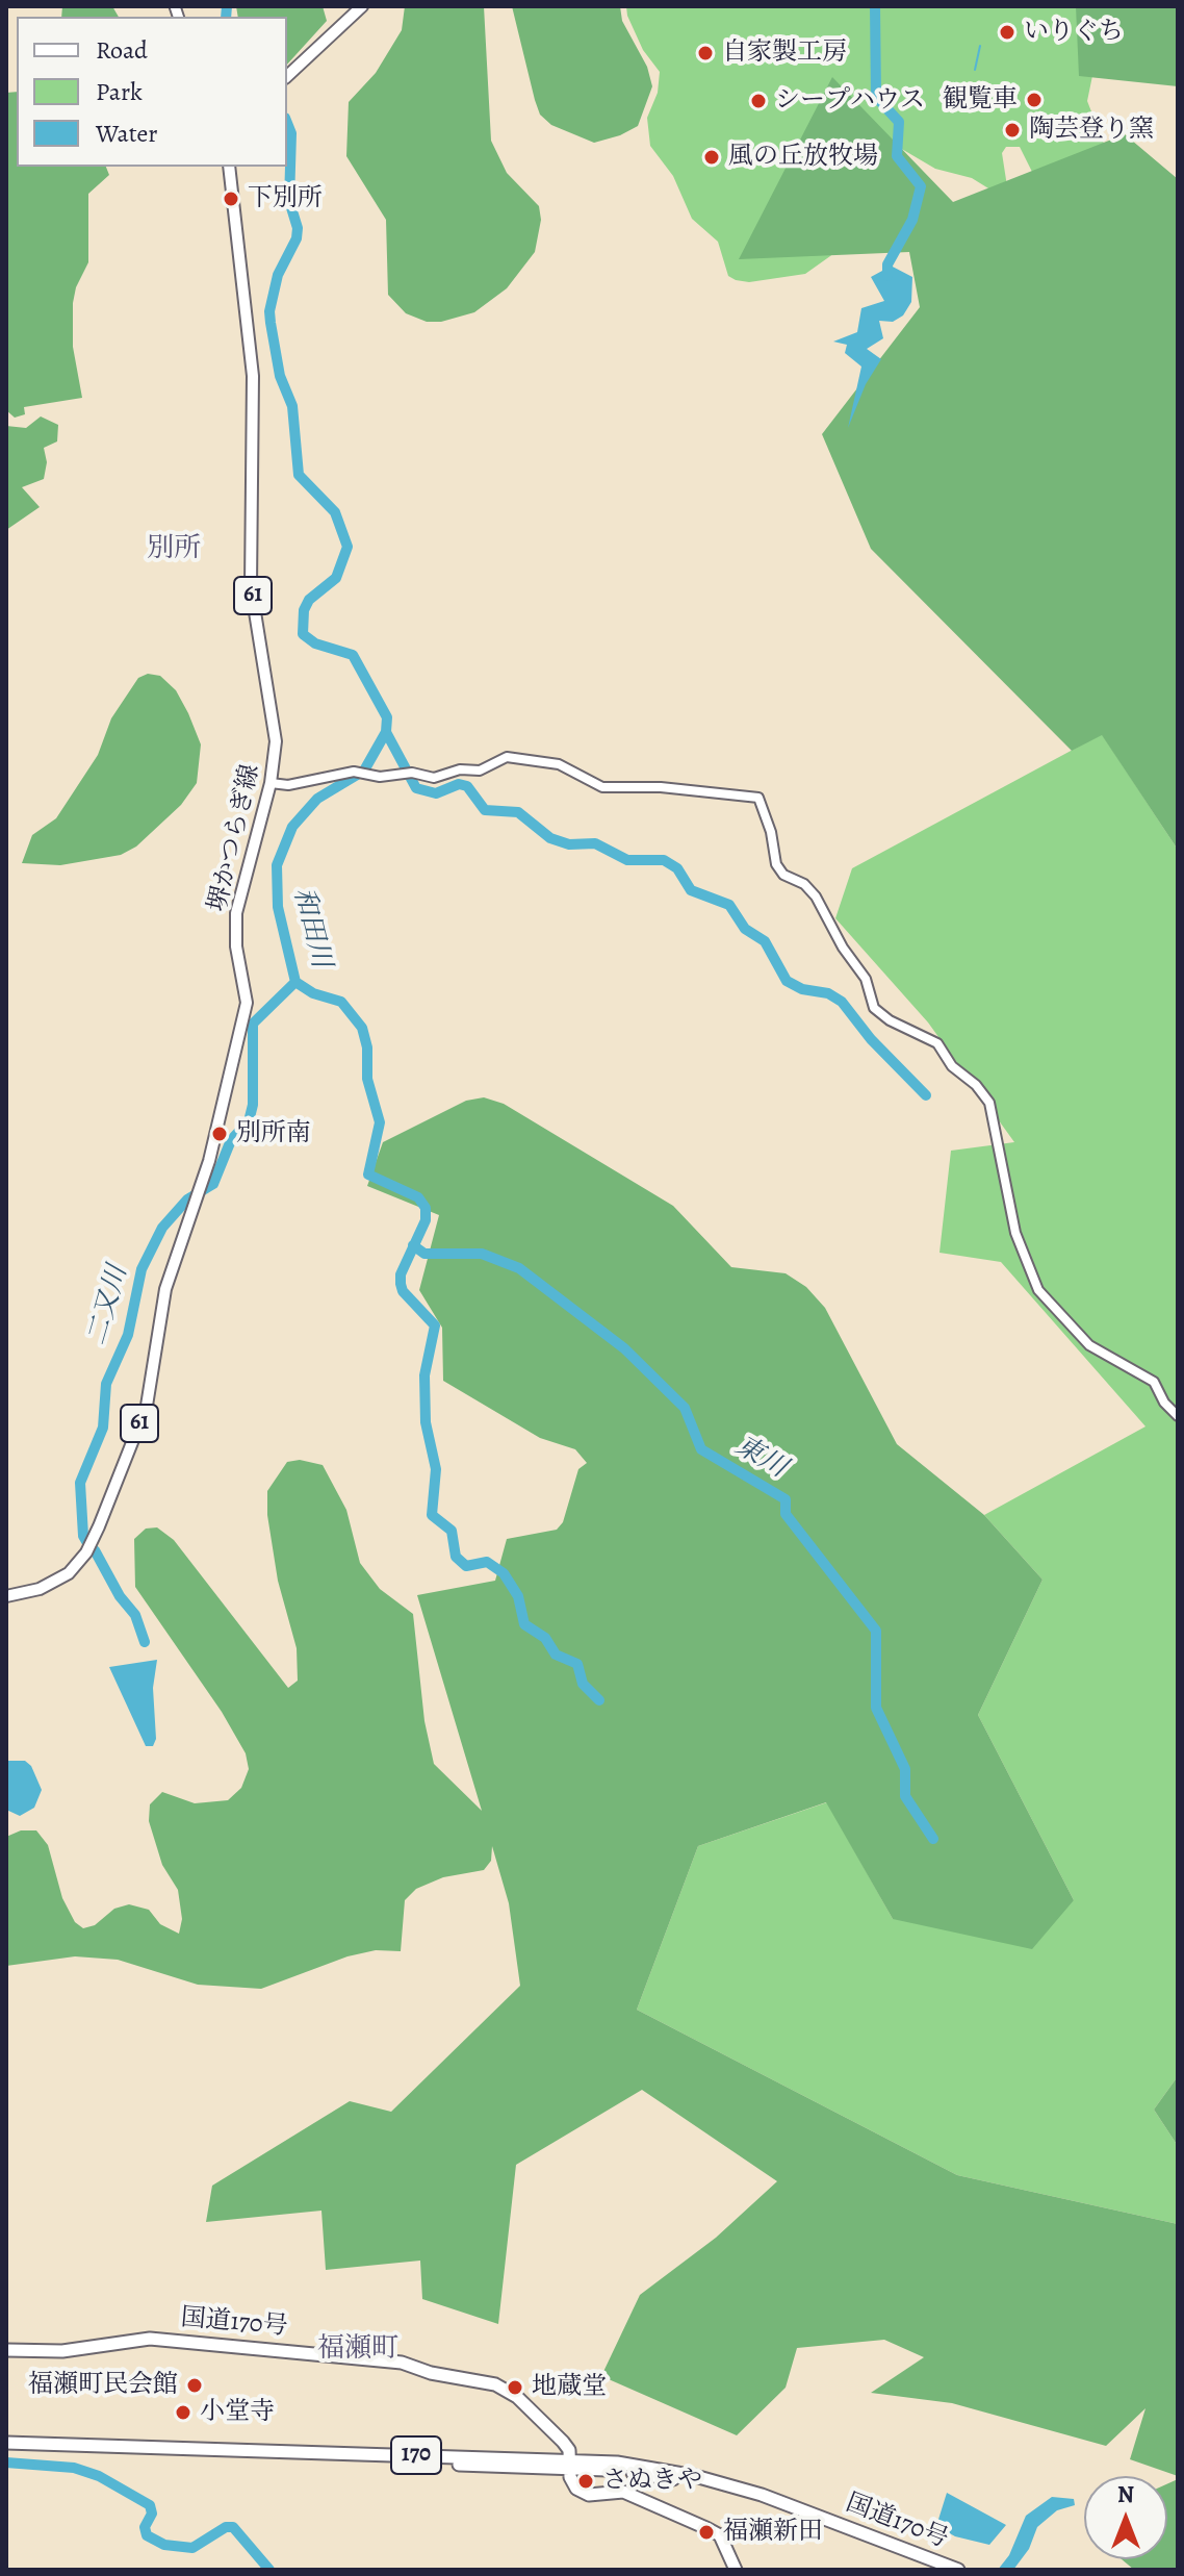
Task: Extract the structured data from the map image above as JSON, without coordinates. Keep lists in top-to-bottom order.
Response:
{
  "streets": {
    "highway": ["国道170号", "170"],
    "main road": ["61", "堺かつらぎ線"]
  },
  "districts": ["別所", "福瀬町"],
  "water": ["和田川", "二又川", "東川"],
  "places": [
    "いりぐち",
    "自家製工房",
    "観覧車",
    "シープハウス",
    "陶芸登り窯",
    "風の丘放牧場",
    "下別所",
    "別所南",
    "福瀬町民会館",
    "地蔵堂",
    "小堂寺",
    "さぬきや",
    "福瀬新田"
  ],
  "legend": ["Road", "Park", "Water"],
  "north": "top"
}
